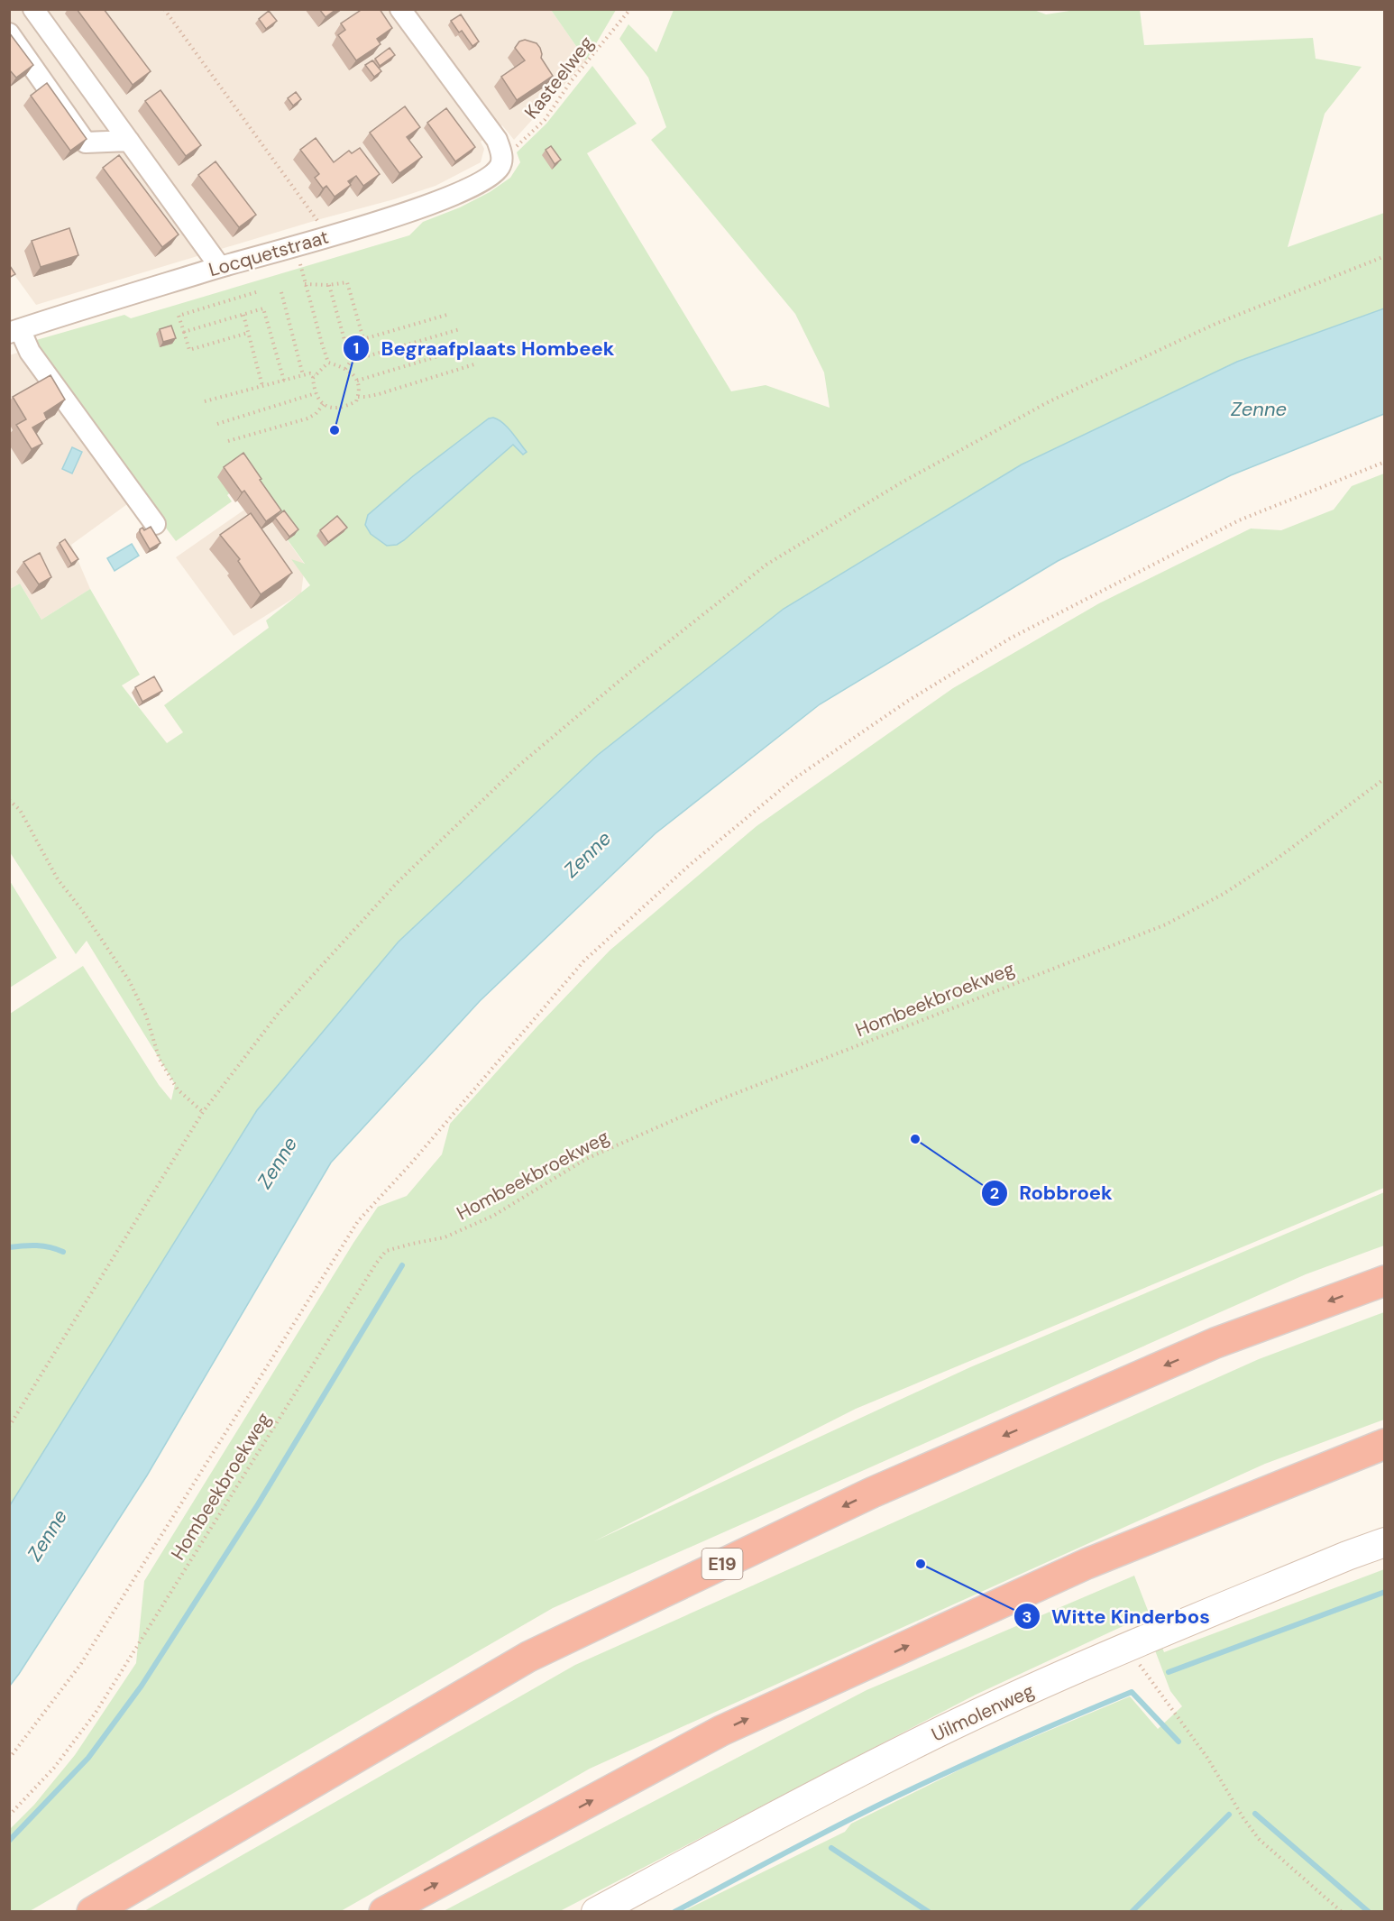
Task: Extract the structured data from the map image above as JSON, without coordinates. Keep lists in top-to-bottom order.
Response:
{
  "streets": {
    "highway": ["E19"],
    "main road": ["Uilmolenweg"],
    "street": ["Locquetstraat"],
    "path": ["Kasteelweg", "Hombeekbroekweg"]
  },
  "crossings": [
    ["Kasteelweg", "Locquetstraat"]
  ],
  "water": ["Zenne"],
  "places": ["Begraafplaats Hombeek", "Robbroek", "Witte Kinderbos"]
}
